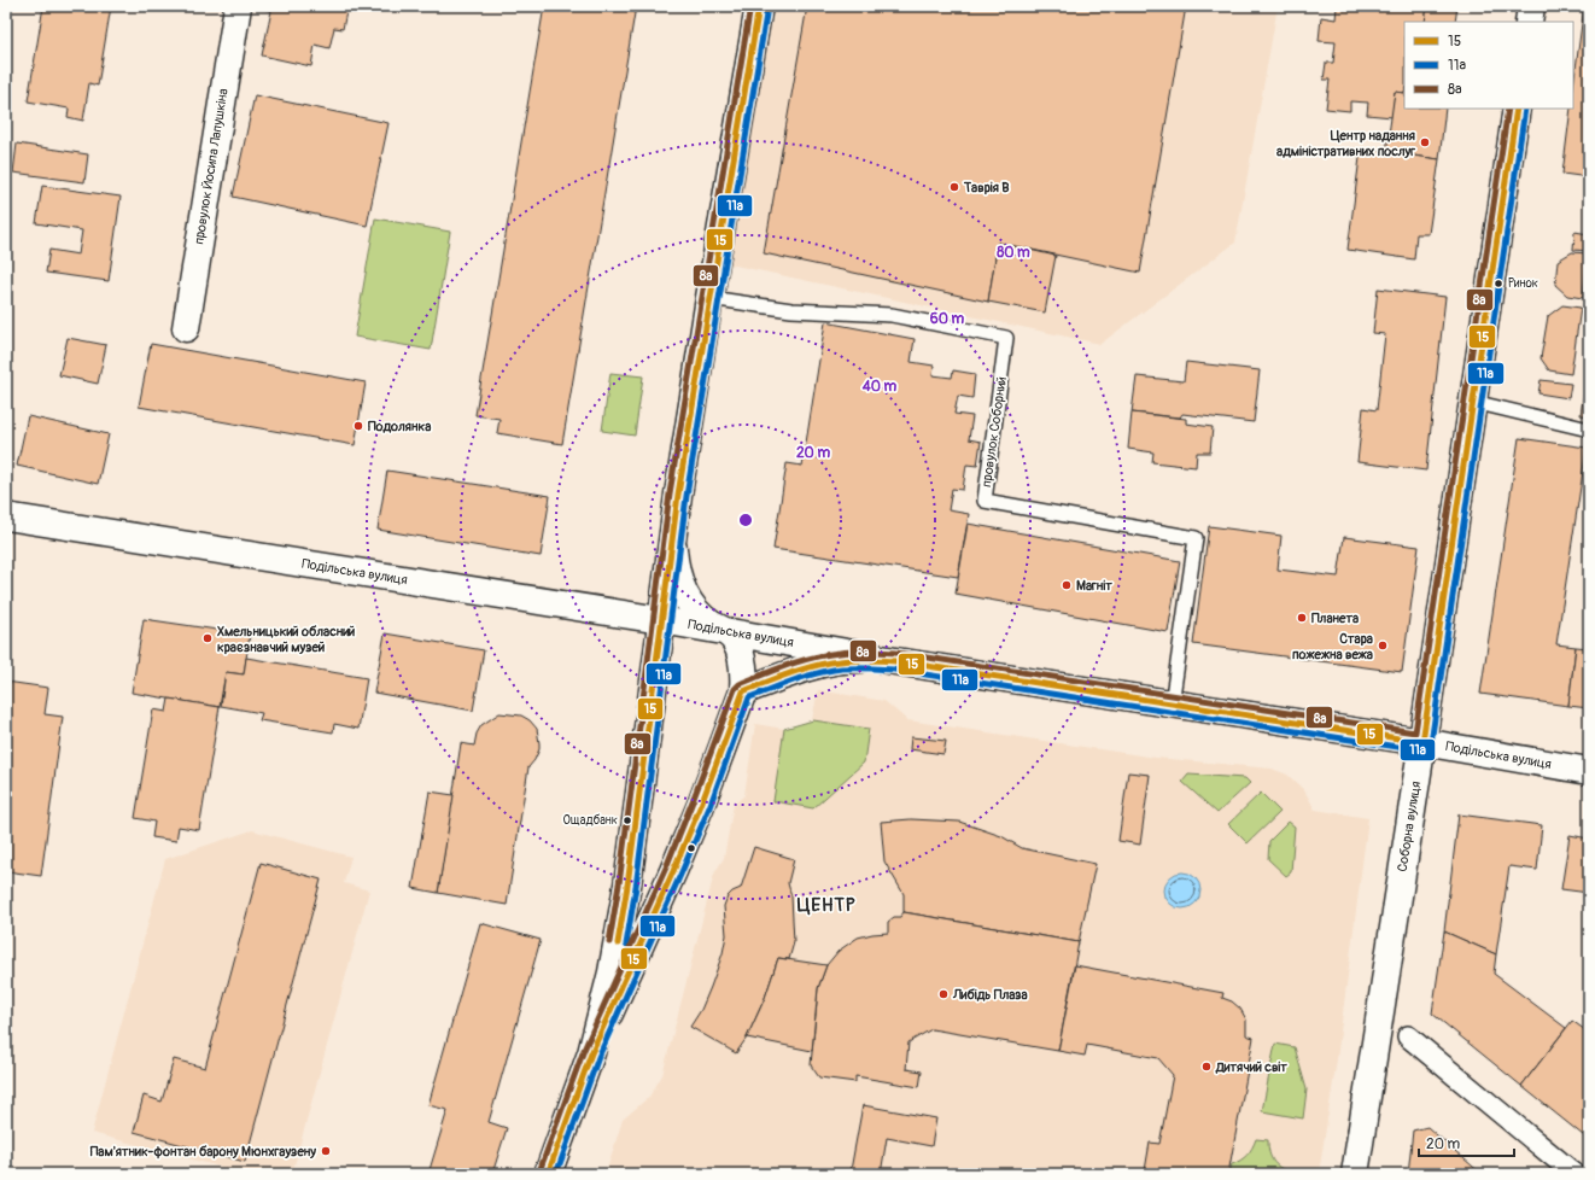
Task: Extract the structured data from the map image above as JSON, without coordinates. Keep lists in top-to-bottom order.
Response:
{
  "streets": {
    "street": ["провулок Йосипа Лапушкіна", "Подільська вулиця", "Соборна вулиця"],
    "lane": ["провулок Соборний"]
  },
  "crossings": [
    ["провулок Соборний", "Подільська вулиця"],
    ["Подільська вулиця", "Соборна вулиця"]
  ],
  "districts": ["ЦЕНТР"],
  "places": [
    "Центр надання адміністративних послуг",
    "Таврія В",
    "Ринок",
    "Подолянка",
    "Магніт",
    "Планета",
    "Хмельницький обласний краєзнавчий музей",
    "Стара пожежна вежа",
    "Ощадбанк",
    "Либідь Плаза",
    "Дитячий світ",
    "Пам'ятник-фонтан барону Мюнхгаузену"
  ],
  "lines": ["transit line 15", "transit line 8а", "transit line 11а"],
  "legend": ["15", "11а", "8а"],
  "scale_bar": "20 m",
  "rings": [
    "80 m",
    "60 m",
    "40 m",
    "20 m"
  ]
}
